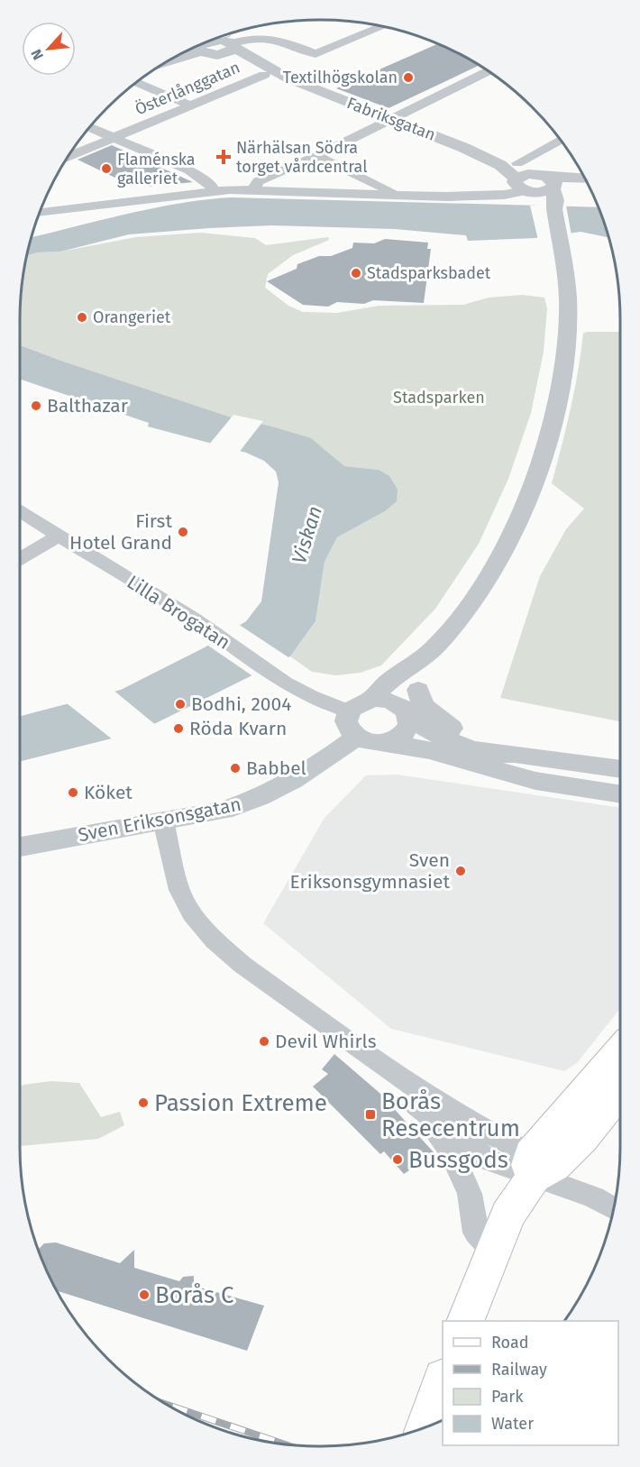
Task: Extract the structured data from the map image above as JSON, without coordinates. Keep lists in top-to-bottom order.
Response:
{
  "streets": {
    "street": [
      "Österlånggatan",
      "Fabriksgatan",
      "Lilla Brogatan",
      "Sven Eriksonsgatan"
    ]
  },
  "crossings": [
    ["Österlånggatan", "Fabriksgatan"],
    ["Lilla Brogatan", "Sven Eriksonsgatan"]
  ],
  "water": ["Viskan"],
  "parks": ["Stadsparken"],
  "places": {
    "other": [
      "Textilhögskolan",
      "Flaménska galleriet",
      "Stadsparksbadet",
      "Orangeriet",
      "Balthazar",
      "First Hotel Grand",
      "Bodhi, 2004",
      "Röda Kvarn",
      "Babbel",
      "Köket",
      "Sven Eriksonsgymnasiet",
      "Devil Whirls",
      "Passion Extreme",
      "Bussgods",
      "Borås C"
    ],
    "health": ["Närhälsan Södra torget vårdcentral"],
    "transit": ["Borås Resecentrum"]
  },
  "legend": [
    "Road",
    "Railway",
    "Park",
    "Water"
  ],
  "north": "bottom left"
}
